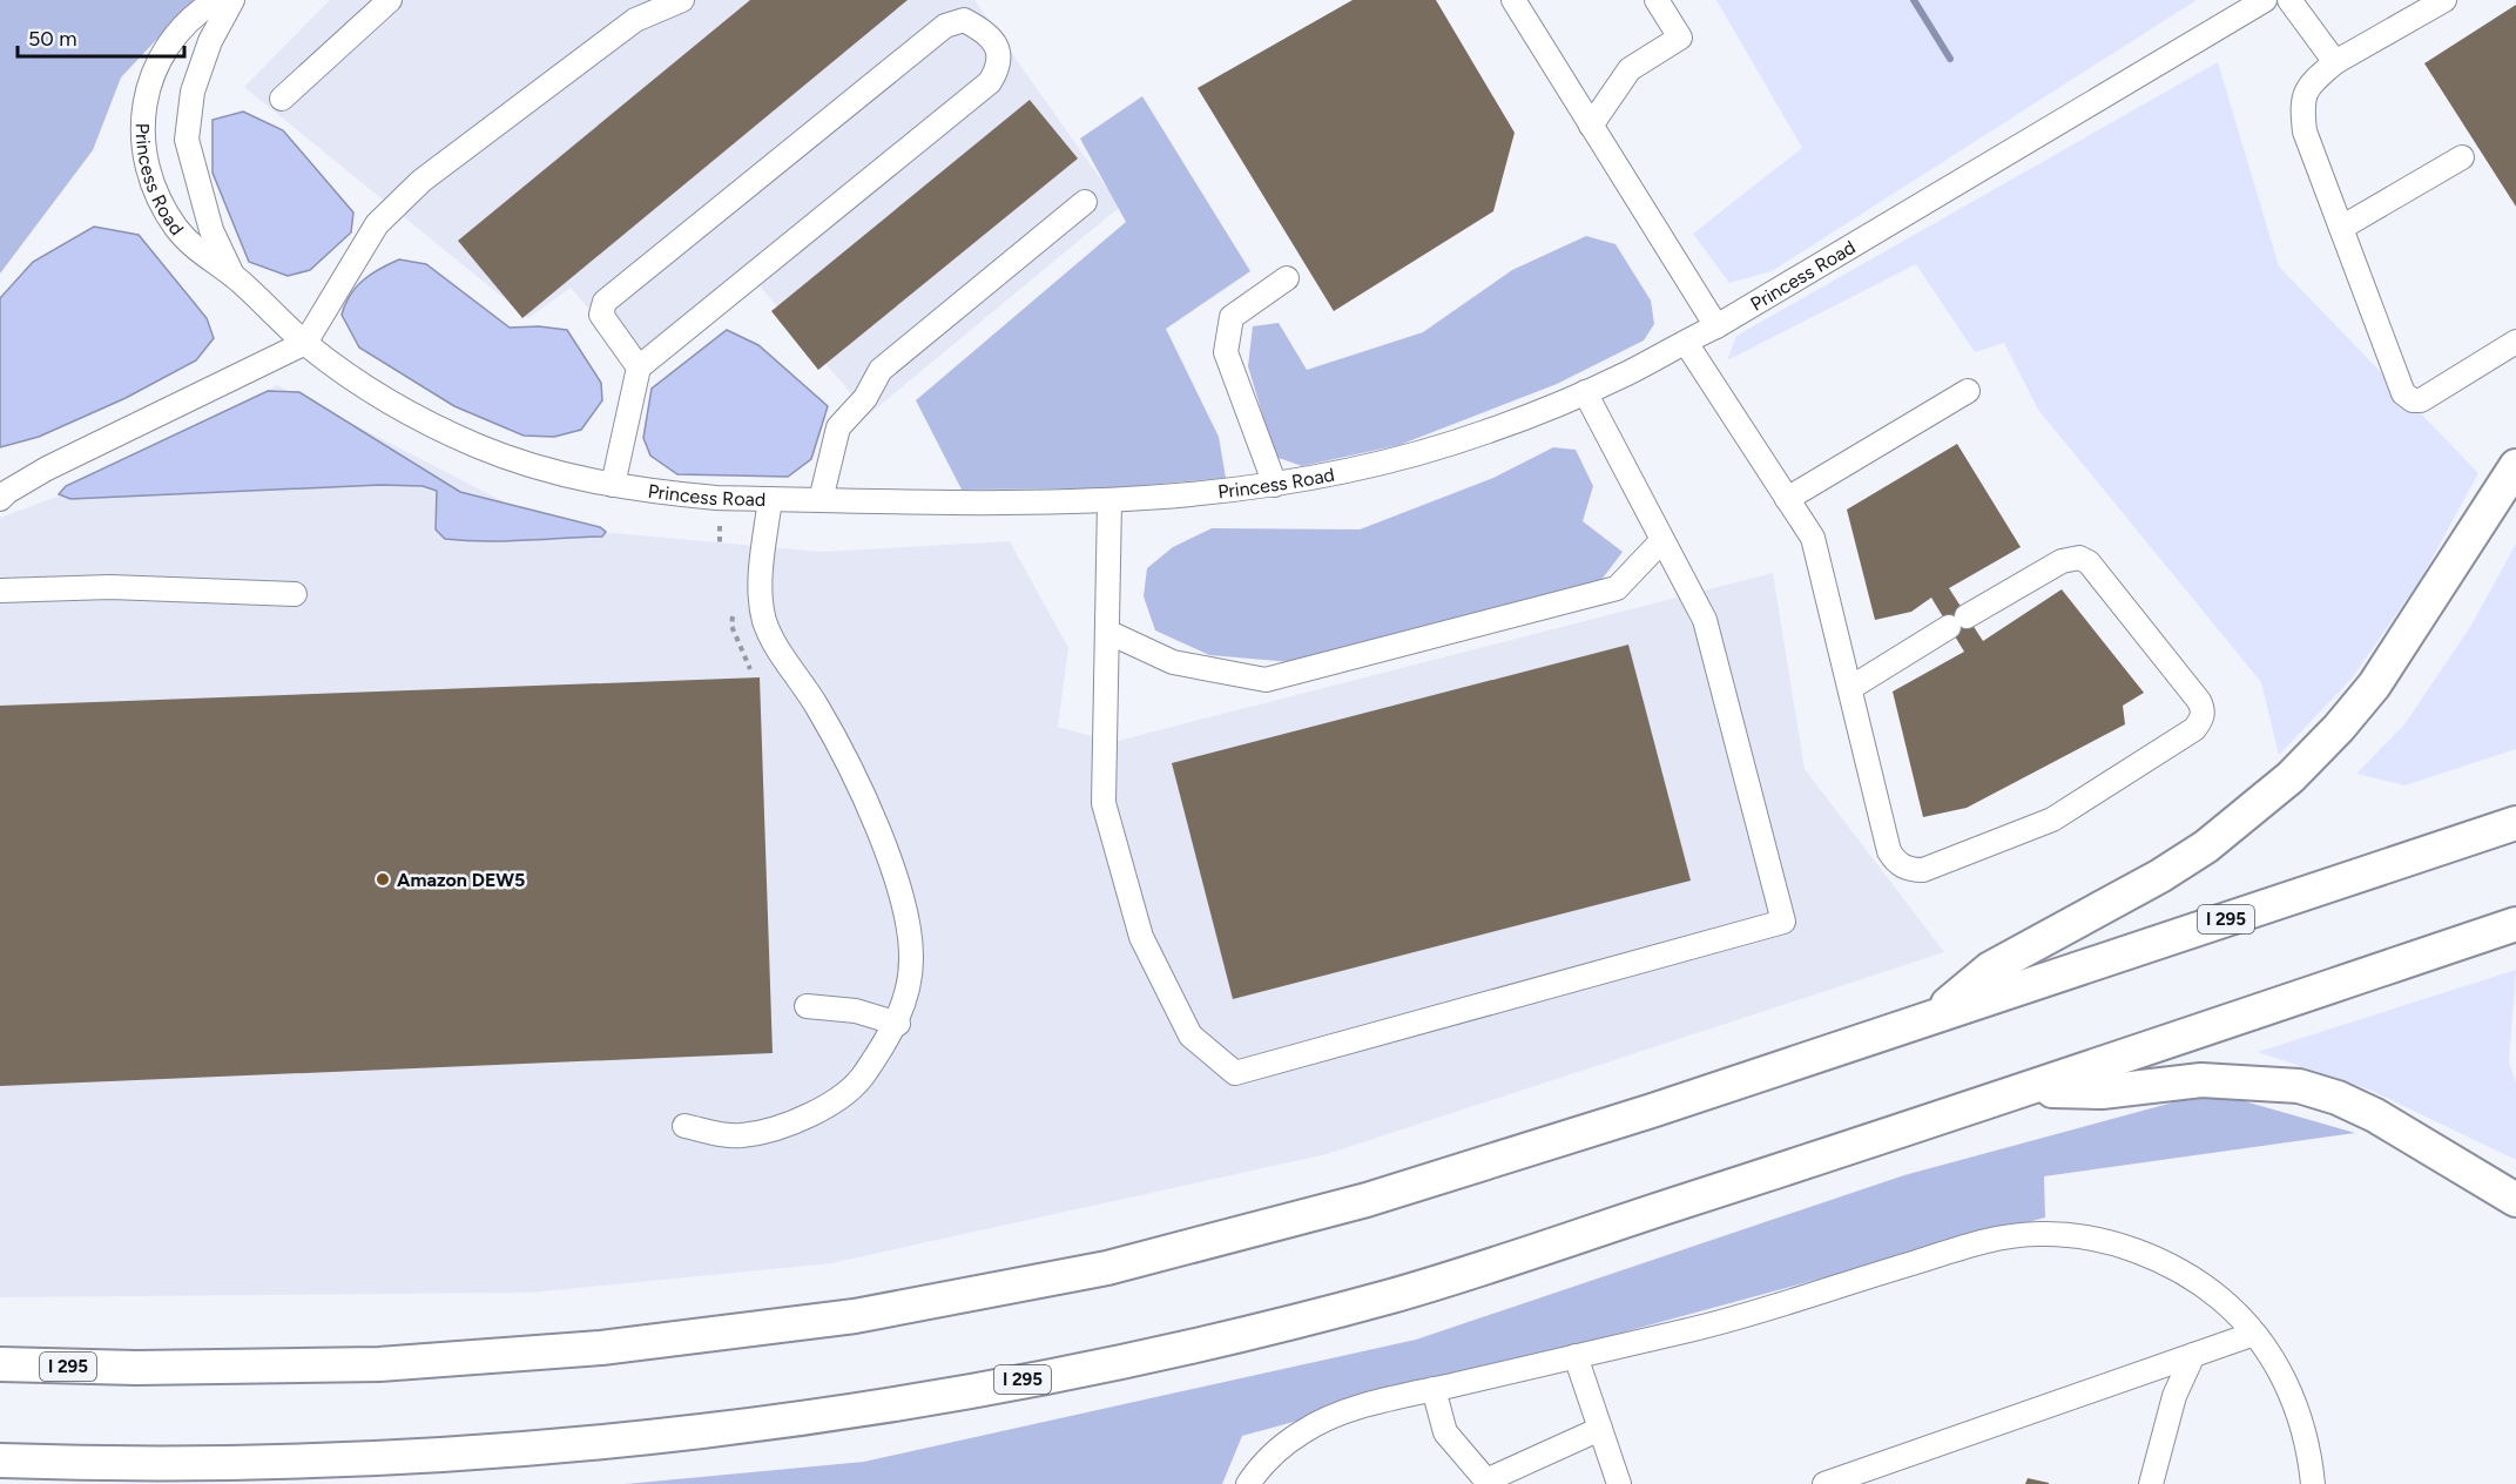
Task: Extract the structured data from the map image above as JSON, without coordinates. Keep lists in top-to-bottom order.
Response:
{
  "streets": {
    "highway": ["I 295"],
    "street": ["Princess Road"]
  },
  "places": ["Amazon DEW5"],
  "scale_bar": "50 m"
}
